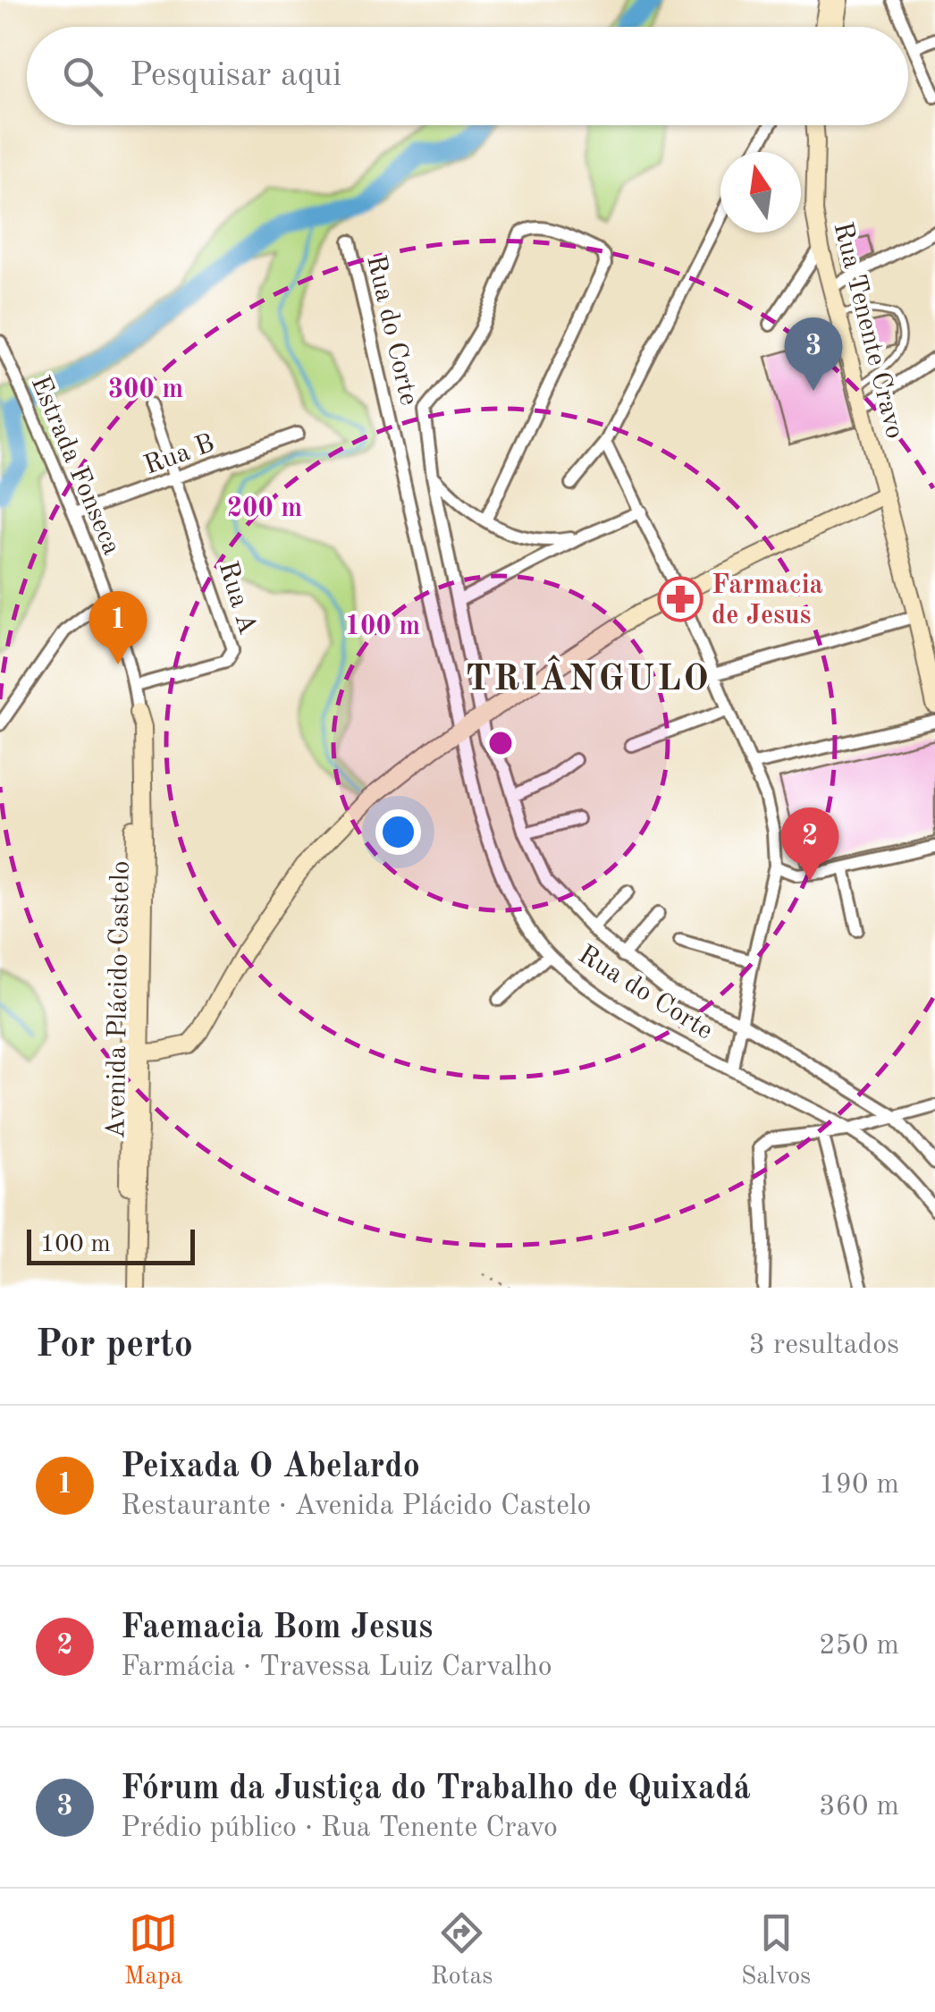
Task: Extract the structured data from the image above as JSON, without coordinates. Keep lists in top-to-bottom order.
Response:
{
  "streets": {
    "street": [
      "Rua do Corte",
      "Rua Tenente Cravo",
      "Rua B",
      "Estrada Fonseca",
      "Rua A",
      "Avenida Plácido Castelo"
    ]
  },
  "crossings": [
    ["Rua B", "Estrada Fonseca"],
    ["Rua B", "Rua A"],
    ["Estrada Fonseca", "Avenida Plácido Castelo"],
    ["Rua A", "Avenida Plácido Castelo"]
  ],
  "districts": ["TRIÂNGULO"],
  "places": {
    "pharmacy": ["Farmacia de Jesus"]
  },
  "scale_bar": "100 m",
  "north": "top",
  "page": {
    "search": "Pesquisar aqui",
    "pins": ["3", "1", "2"],
    "scale": "100 m",
    "heading": ["Por perto", "3 resultados"],
    "list": [
      {
        "mark": "1",
        "name": "Peixada O Abelardo",
        "note": "Restaurante · Avenida Plácido Castelo",
        "value": "190 m"
      },
      {
        "mark": "2",
        "name": "Faemacia Bom Jesus",
        "note": "Farmácia · Travessa Luiz Carvalho",
        "value": "250 m"
      },
      {
        "mark": "3",
        "name": "Fórum da Justiça do Trabalho de Quixadá",
        "note": "Prédio público · Rua Tenente Cravo",
        "value": "360 m"
      }
    ],
    "nav": ["Mapa", "Rotas", "Salvos"]
  },
  "rings": ["300 m", "200 m", "100 m"]
}
